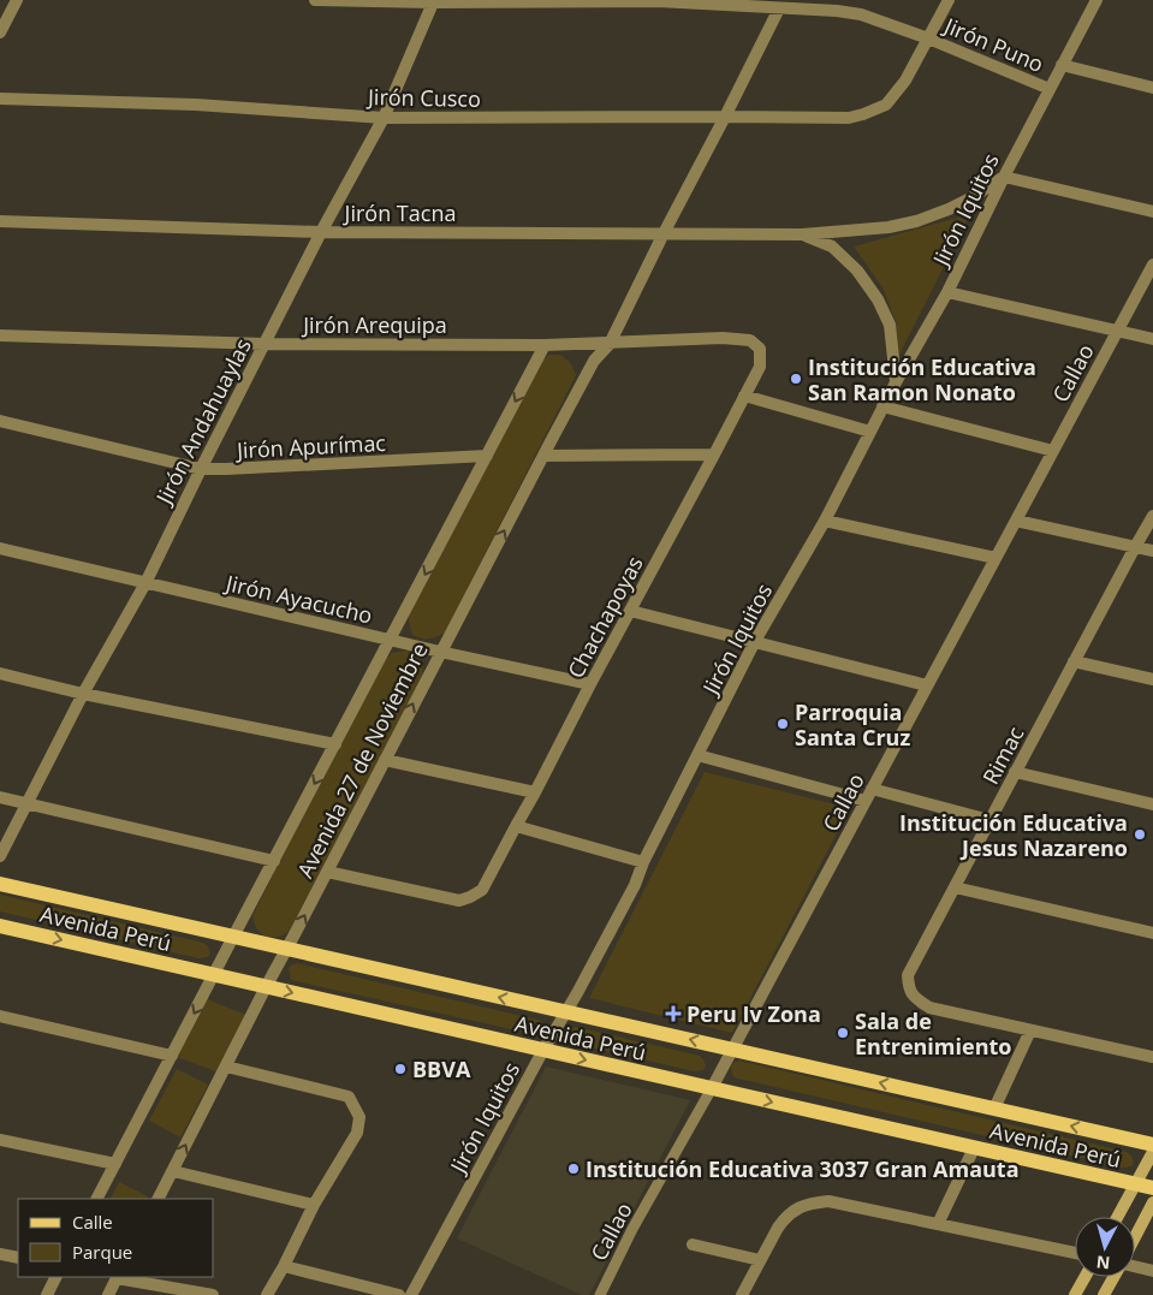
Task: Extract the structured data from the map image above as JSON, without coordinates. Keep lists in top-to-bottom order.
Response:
{
  "streets": {
    "main road": ["Avenida Perú"],
    "street": [
      "Jirón Puno",
      "Jirón Cusco",
      "Jirón Iquitos",
      "Jirón Tacna",
      "Jirón Arequipa",
      "Callao",
      "Jirón Andahuaylas",
      "Jirón Apurímac",
      "Jirón Ayacucho",
      "Chachapoyas",
      "Rimac",
      "Avenida 27 de Noviembre"
    ]
  },
  "crossings": [
    ["Jirón Puno", "Jirón Cusco"],
    ["Jirón Puno", "Jirón Iquitos"],
    ["Jirón Puno", "Jirón Andahuaylas"],
    ["Jirón Puno", "Avenida 27 de Noviembre"],
    ["Jirón Cusco", "Jirón Andahuaylas"],
    ["Jirón Cusco", "Avenida 27 de Noviembre"],
    ["Jirón Iquitos", "Jirón Tacna"],
    ["Jirón Iquitos", "Avenida Perú"],
    ["Jirón Tacna", "Jirón Andahuaylas"],
    ["Jirón Tacna", "Avenida 27 de Noviembre"],
    ["Jirón Arequipa", "Jirón Andahuaylas"],
    ["Jirón Arequipa", "Chachapoyas"],
    ["Jirón Arequipa", "Avenida 27 de Noviembre"],
    ["Callao", "Avenida Perú"],
    ["Jirón Andahuaylas", "Jirón Apurímac"],
    ["Jirón Andahuaylas", "Jirón Ayacucho"],
    ["Jirón Apurímac", "Avenida 27 de Noviembre"],
    ["Jirón Ayacucho", "Chachapoyas"],
    ["Jirón Ayacucho", "Avenida 27 de Noviembre"],
    ["Chachapoyas", "Avenida 27 de Noviembre"],
    ["Avenida 27 de Noviembre", "Avenida Perú"]
  ],
  "places": {
    "other": [
      "Institución Educativa San Ramon Nonato",
      "Parroquia Santa Cruz",
      "Institución Educativa Jesus Nazareno",
      "Sala de Entrenimiento",
      "BBVA",
      "Institución Educativa 3037 Gran Amauta"
    ],
    "health": ["Peru Iv Zona"]
  },
  "legend": ["Calle", "Parque"],
  "north": "bottom"
}
